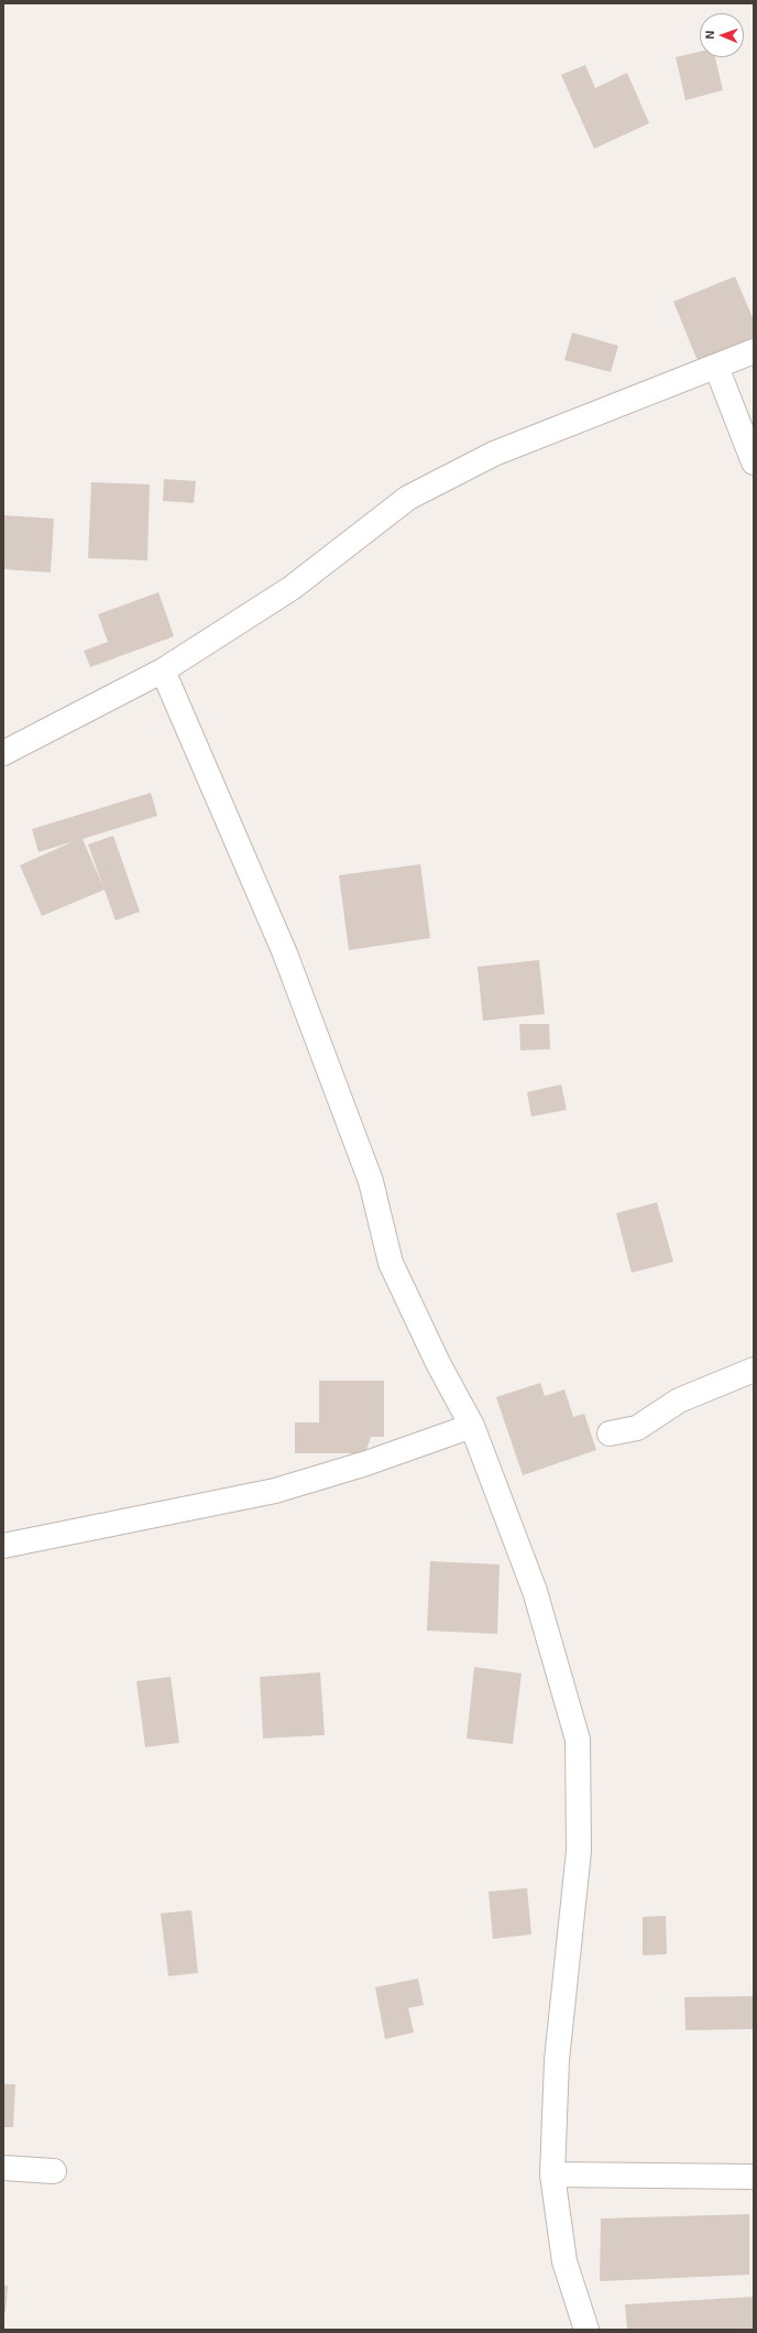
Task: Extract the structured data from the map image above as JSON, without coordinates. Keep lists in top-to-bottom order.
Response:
{
  "north": "left"
}
